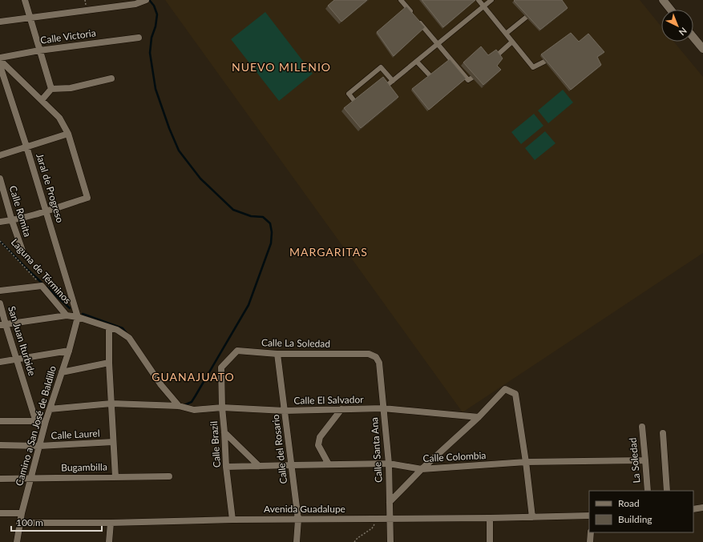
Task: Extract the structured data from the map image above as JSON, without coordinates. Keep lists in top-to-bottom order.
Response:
{
  "streets": {
    "street": [
      "Calle Victoria",
      "Jaral de Progreso",
      "Calle Romita",
      "Laguna de Términos",
      "San Juan Iturbide",
      "Calle La Soledad",
      "Calle El Salvador",
      "Camino a San José de Baldillo",
      "Calle Laurel",
      "Calle Brazil",
      "Calle del Rosario",
      "Calle Santa Ana",
      "Calle Colombia",
      "La Soledad",
      "Bugambilla",
      "Avenida Guadalupe"
    ]
  },
  "crossings": [
    ["Jaral de Progreso", "Camino a San José de Baldillo"],
    ["Calle La Soledad", "Calle Brazil"],
    ["Calle La Soledad", "Calle del Rosario"],
    ["Calle La Soledad", "Calle Santa Ana"],
    ["Calle El Salvador", "Camino a San José de Baldillo"],
    ["Calle El Salvador", "Calle Brazil"],
    ["Calle El Salvador", "Calle del Rosario"],
    ["Calle El Salvador", "Calle Santa Ana"],
    ["Camino a San José de Baldillo", "Calle Laurel"],
    ["Camino a San José de Baldillo", "Bugambilla"],
    ["Camino a San José de Baldillo", "Avenida Guadalupe"],
    ["Calle Brazil", "Calle Colombia"],
    ["Calle Brazil", "Avenida Guadalupe"],
    ["Calle del Rosario", "Calle Colombia"],
    ["Calle del Rosario", "Avenida Guadalupe"],
    ["Calle Santa Ana", "Calle Colombia"],
    ["Calle Santa Ana", "Avenida Guadalupe"],
    ["Calle Colombia", "La Soledad"]
  ],
  "districts": ["NUEVO MILENIO", "MARGARITAS", "GUANAJUATO"],
  "legend": ["Road", "Building"],
  "scale_bar": "100 m",
  "north": "bottom right"
}
